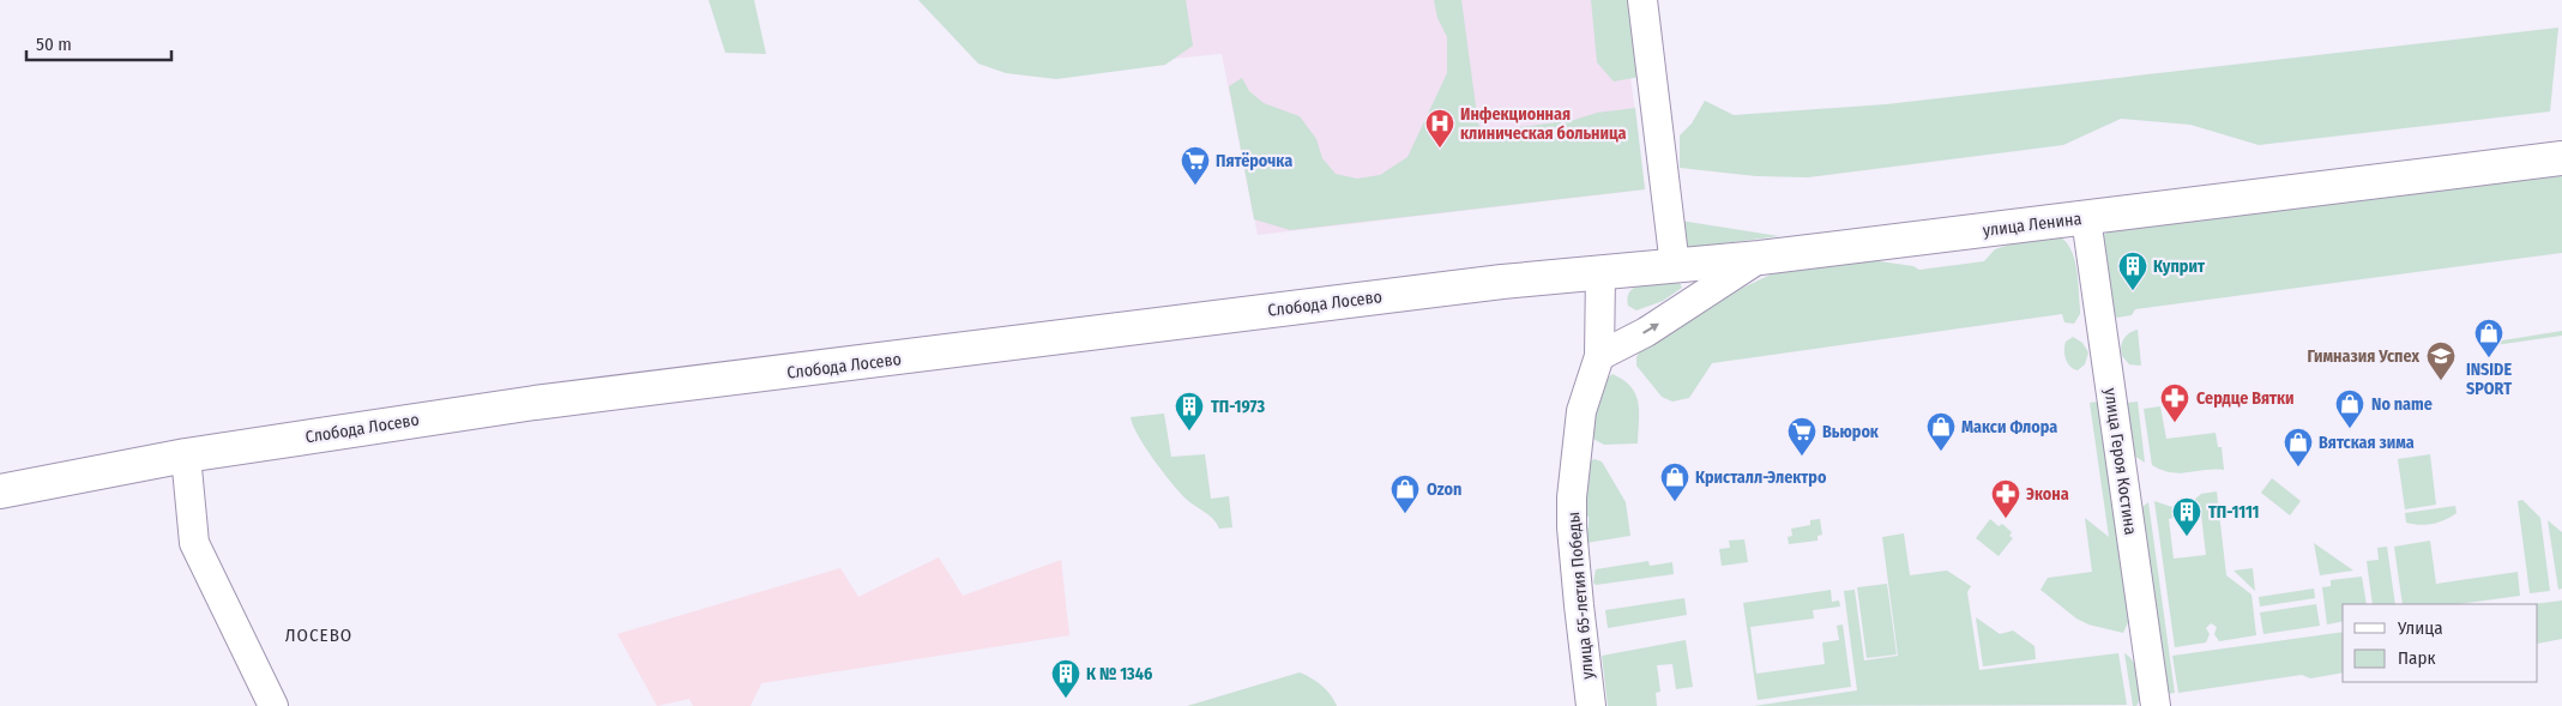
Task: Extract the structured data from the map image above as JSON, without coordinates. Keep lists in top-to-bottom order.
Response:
{
  "streets": {
    "main road": ["улица Ленина", "Слобода Лосево"],
    "street": ["улица Героя Костина", "улица 65-летия Победы"]
  },
  "crossings": [
    ["улица Ленина", "Слобода Лосево"],
    ["улица Ленина", "улица Героя Костина"],
    ["улица Ленина", "улица 65-летия Победы"]
  ],
  "districts": ["ЛОСЕВО"],
  "places": {
    "hospital": ["Инфекционная клиническая больница"],
    "supermarket": ["Пятёрочка", "Вьюрок"],
    "building": [
      "Куприт",
      "ТП-1973",
      "ТП-1111",
      "К № 1346"
    ],
    "shop": [
      "INSIDE SPORT",
      "No name",
      "Макси Флора",
      "Вятская зима",
      "Кристалл-Электро",
      "Ozon"
    ],
    "school or university": ["Гимназия Успех"],
    "pharmacy": ["Сердце Вятки", "Экона"]
  },
  "legend": ["Улица", "Парк"],
  "scale_bar": "50 m"
}
